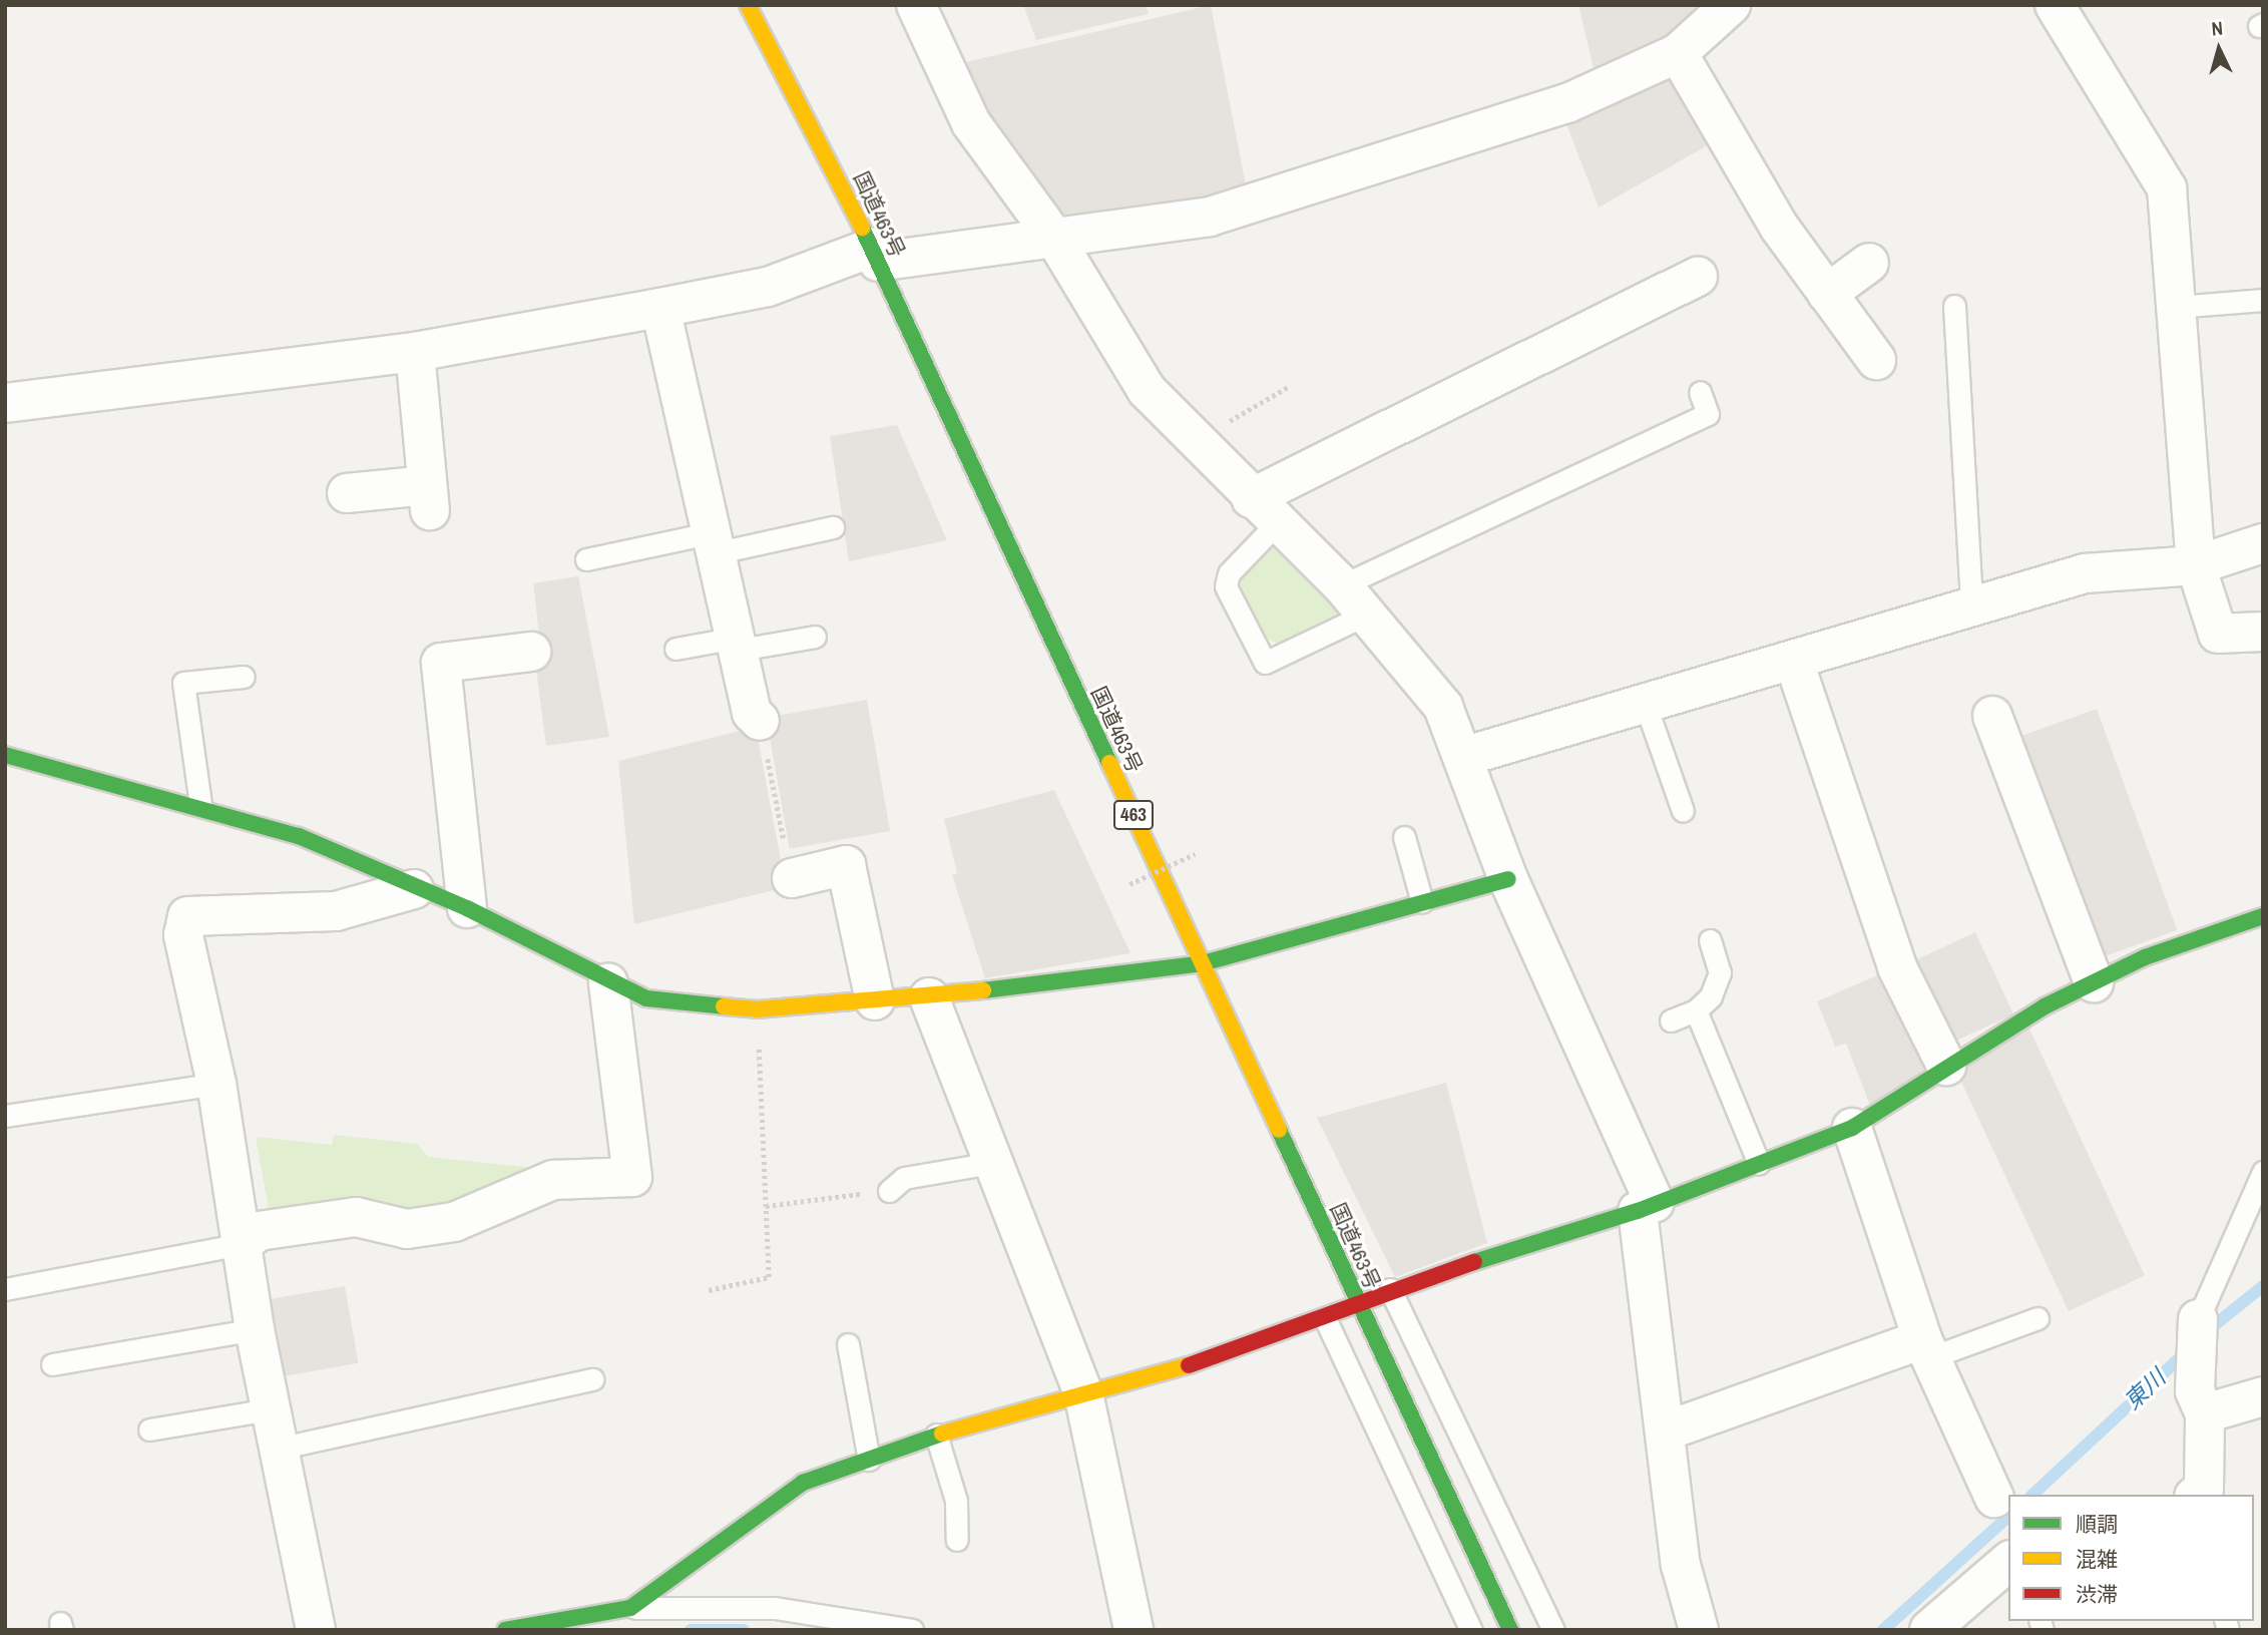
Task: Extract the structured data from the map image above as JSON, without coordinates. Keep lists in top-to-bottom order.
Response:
{
  "streets": {
    "main road": ["国道463号", "463"]
  },
  "water": ["東川"],
  "legend": ["順調", "混雑", "渋滞"],
  "north": "top"
}
